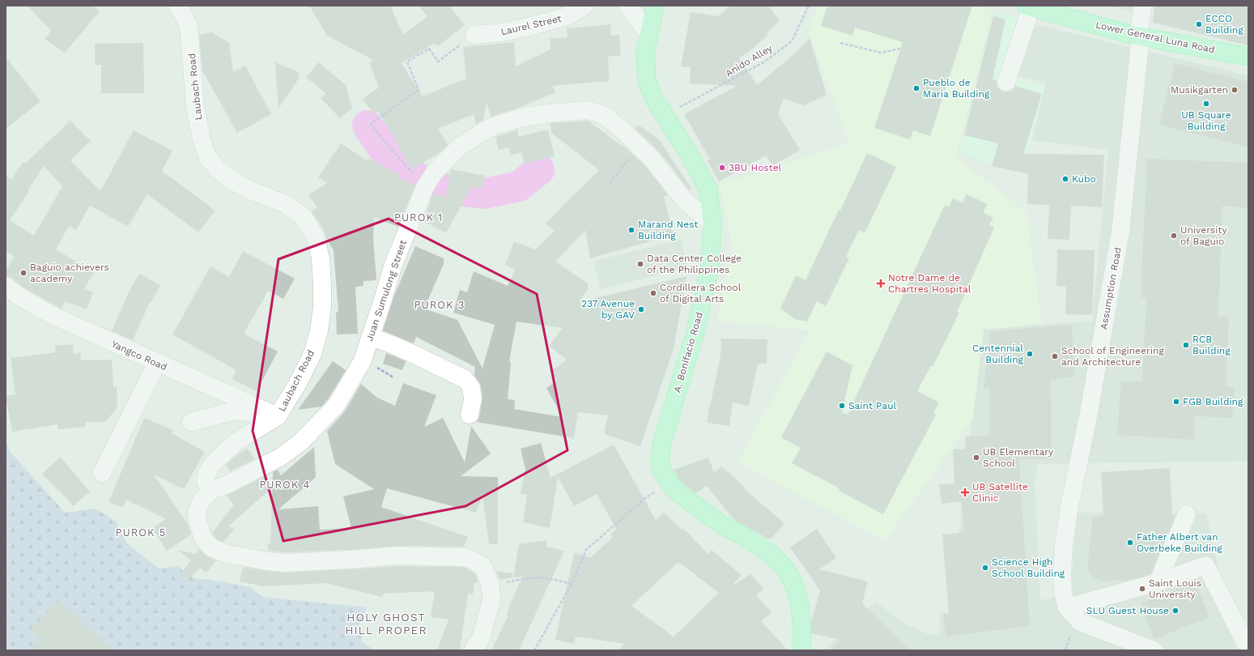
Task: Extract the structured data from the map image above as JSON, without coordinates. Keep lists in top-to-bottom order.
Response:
{
  "streets": {
    "main road": ["Lower General Luna Road", "A. Bonifacio Road"],
    "street": [
      "Laurel Street",
      "Laubach Road",
      "Assumption Road",
      "Juan Sumulong Street",
      "Yangco Road"
    ],
    "path": ["Anido Alley"]
  },
  "crossings": [
    ["Lower General Luna Road", "Assumption Road"],
    ["Laubach Road", "Juan Sumulong Street"],
    ["Laubach Road", "Yangco Road"],
    ["Juan Sumulong Street", "A. Bonifacio Road"]
  ],
  "districts": [
    "PUROK 1",
    "PUROK 3",
    "PUROK 4",
    "PUROK 5",
    "HOLY GHOST HILL PROPER"
  ],
  "places": {
    "other": [
      "ECCO Building",
      "Pueblo de Maria Building",
      "Musikgarten",
      "UB Square Building",
      "3BU Hostel",
      "Kubo",
      "Marand Nest Building",
      "University of Baguio",
      "Data Center College of the Philippines",
      "Baguio achievers academy",
      "Cordillera School of Digital Arts",
      "237 Avenue by GAV",
      "RCB Building",
      "Centennial Building",
      "School of Engineering and Architecture",
      "FGB Building",
      "Saint Paul",
      "UB Elementary School",
      "Father Albert van Overbeke Building",
      "Science High School Building",
      "Saint Louis University",
      "SLU Guest House"
    ],
    "health": ["Notre Dame de Chartres Hospital", "UB Satellite Clinic"]
  }
}
